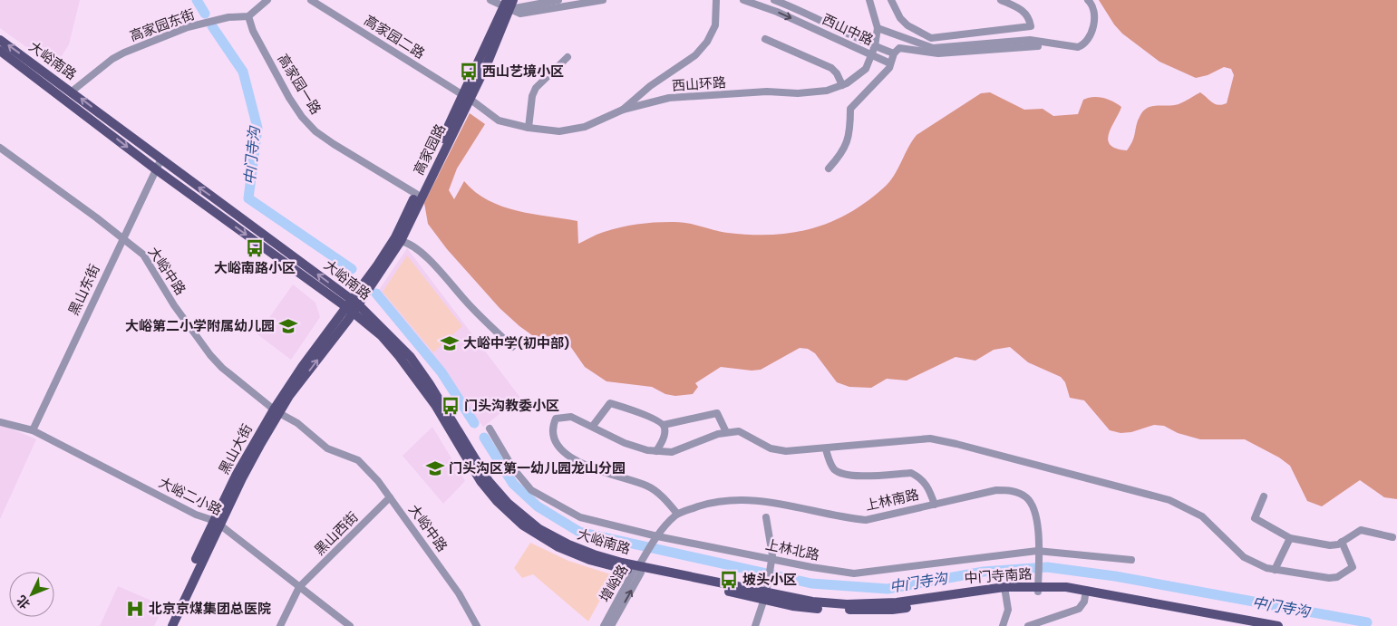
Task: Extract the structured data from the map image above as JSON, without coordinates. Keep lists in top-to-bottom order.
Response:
{
  "streets": {
    "main road": [
      "大峪南路",
      "高家园路",
      "黑山大街",
      "中门寺南路"
    ],
    "street": [
      "高家园东街",
      "西山中路",
      "高家园二路",
      "高家园一路",
      "西山环路",
      "大峪中路",
      "黑山东街",
      "大峪二小路",
      "上林南路",
      "黑山西街",
      "上林北路",
      "增峪路"
    ]
  },
  "crossings": [
    ["高家园东街", "大峪南路"],
    ["高家园东街", "高家园一路"],
    ["西山中路", "西山环路"],
    ["高家园二路", "西山环路"],
    ["高家园二路", "高家园路"],
    ["大峪南路", "高家园路"],
    ["大峪南路", "黑山东街"],
    ["大峪南路", "黑山大街"],
    ["大峪南路", "中门寺南路"],
    ["大峪南路", "增峪路"],
    ["高家园一路", "高家园路"],
    ["西山环路", "高家园路"],
    ["高家园路", "黑山大街"],
    ["大峪中路", "黑山东街"],
    ["大峪中路", "黑山大街"],
    ["大峪中路", "黑山西街"],
    ["黑山东街", "大峪二小路"],
    ["黑山大街", "大峪二小路"],
    ["大峪二小路", "黑山西街"],
    ["上林南路", "上林北路"],
    ["上林南路", "中门寺南路"],
    ["中门寺南路", "增峪路"]
  ],
  "water": ["中门寺沟"],
  "places": {
    "bus stop": [
      "西山艺境小区",
      "大峪南路小区",
      "门头沟教委小区",
      "坡头小区"
    ],
    "school or university": ["大峪第二小学附属幼儿园", "大峪中学(初中部)", "门头沟区第一幼儿园龙山分园"],
    "hospital": ["北京京煤集团总医院"]
  },
  "north": "bottom left"
}
